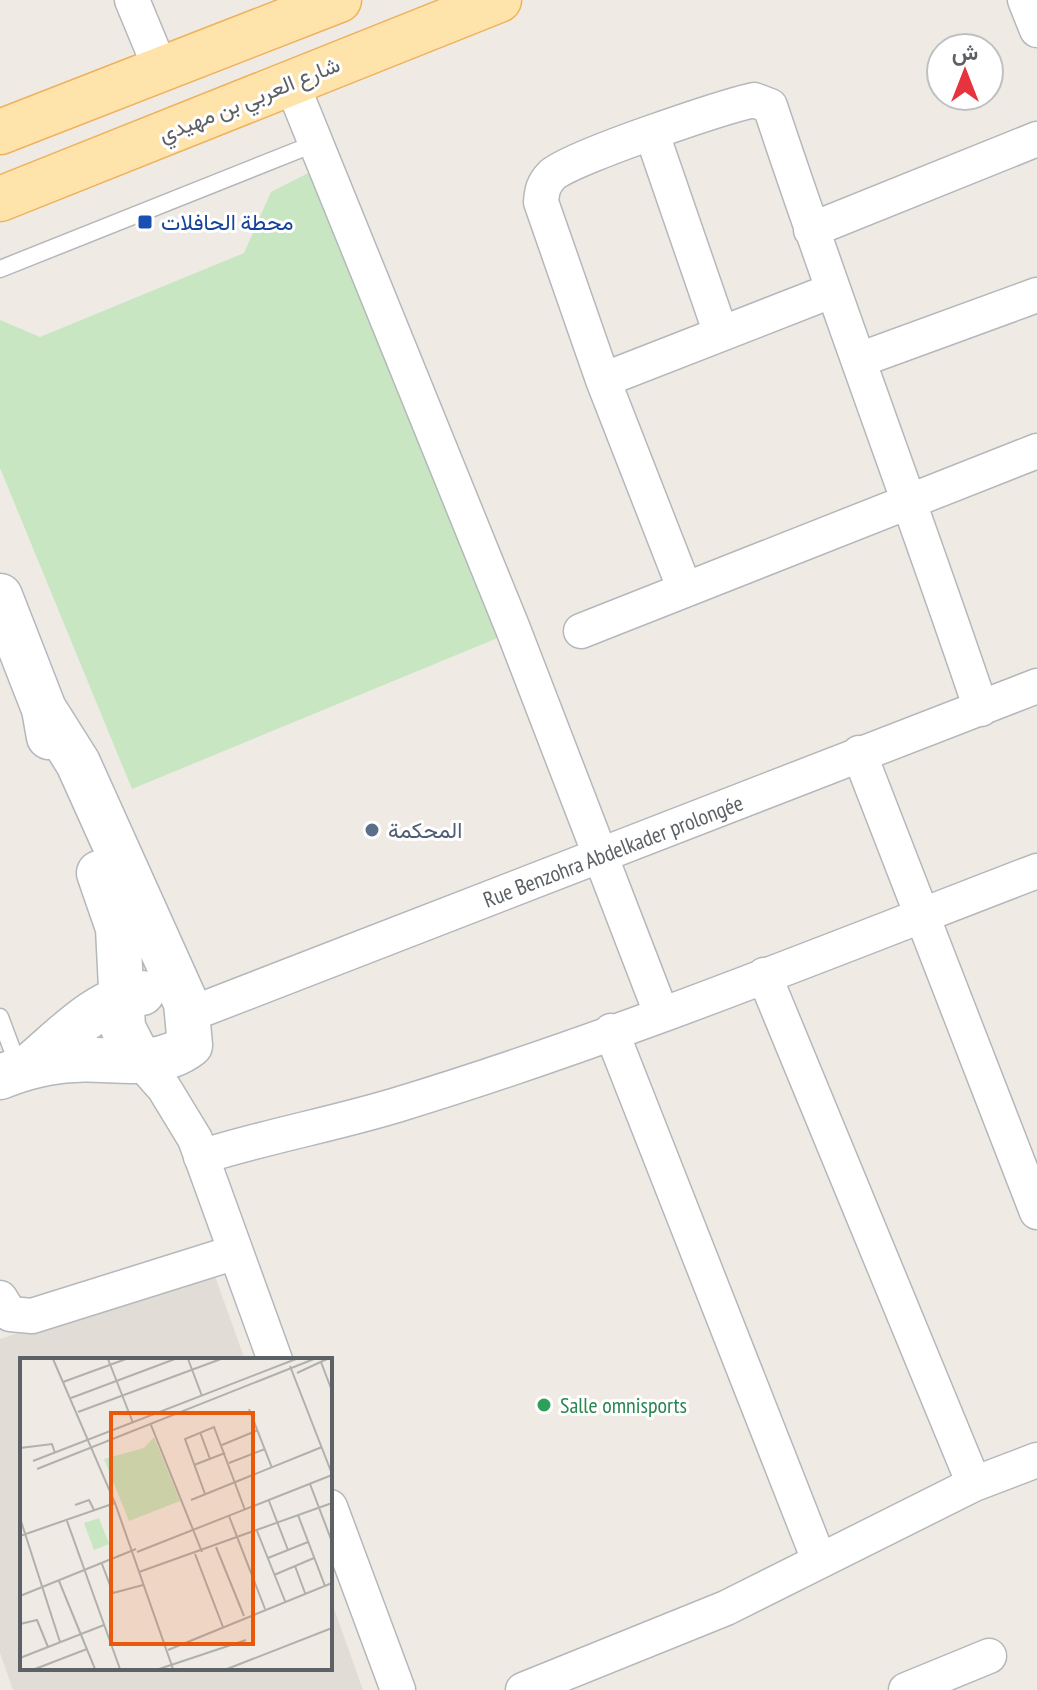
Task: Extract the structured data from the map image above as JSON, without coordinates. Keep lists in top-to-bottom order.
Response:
{
  "streets": {
    "main road": ["شارع العربي بن مهيدي"],
    "street": ["Rue Benzohra Abdelkader prolongée"]
  },
  "places": {
    "transit": ["محطة الحافلات"],
    "other": ["المحكمة", "Salle omnisports"]
  },
  "north": "top"
}
